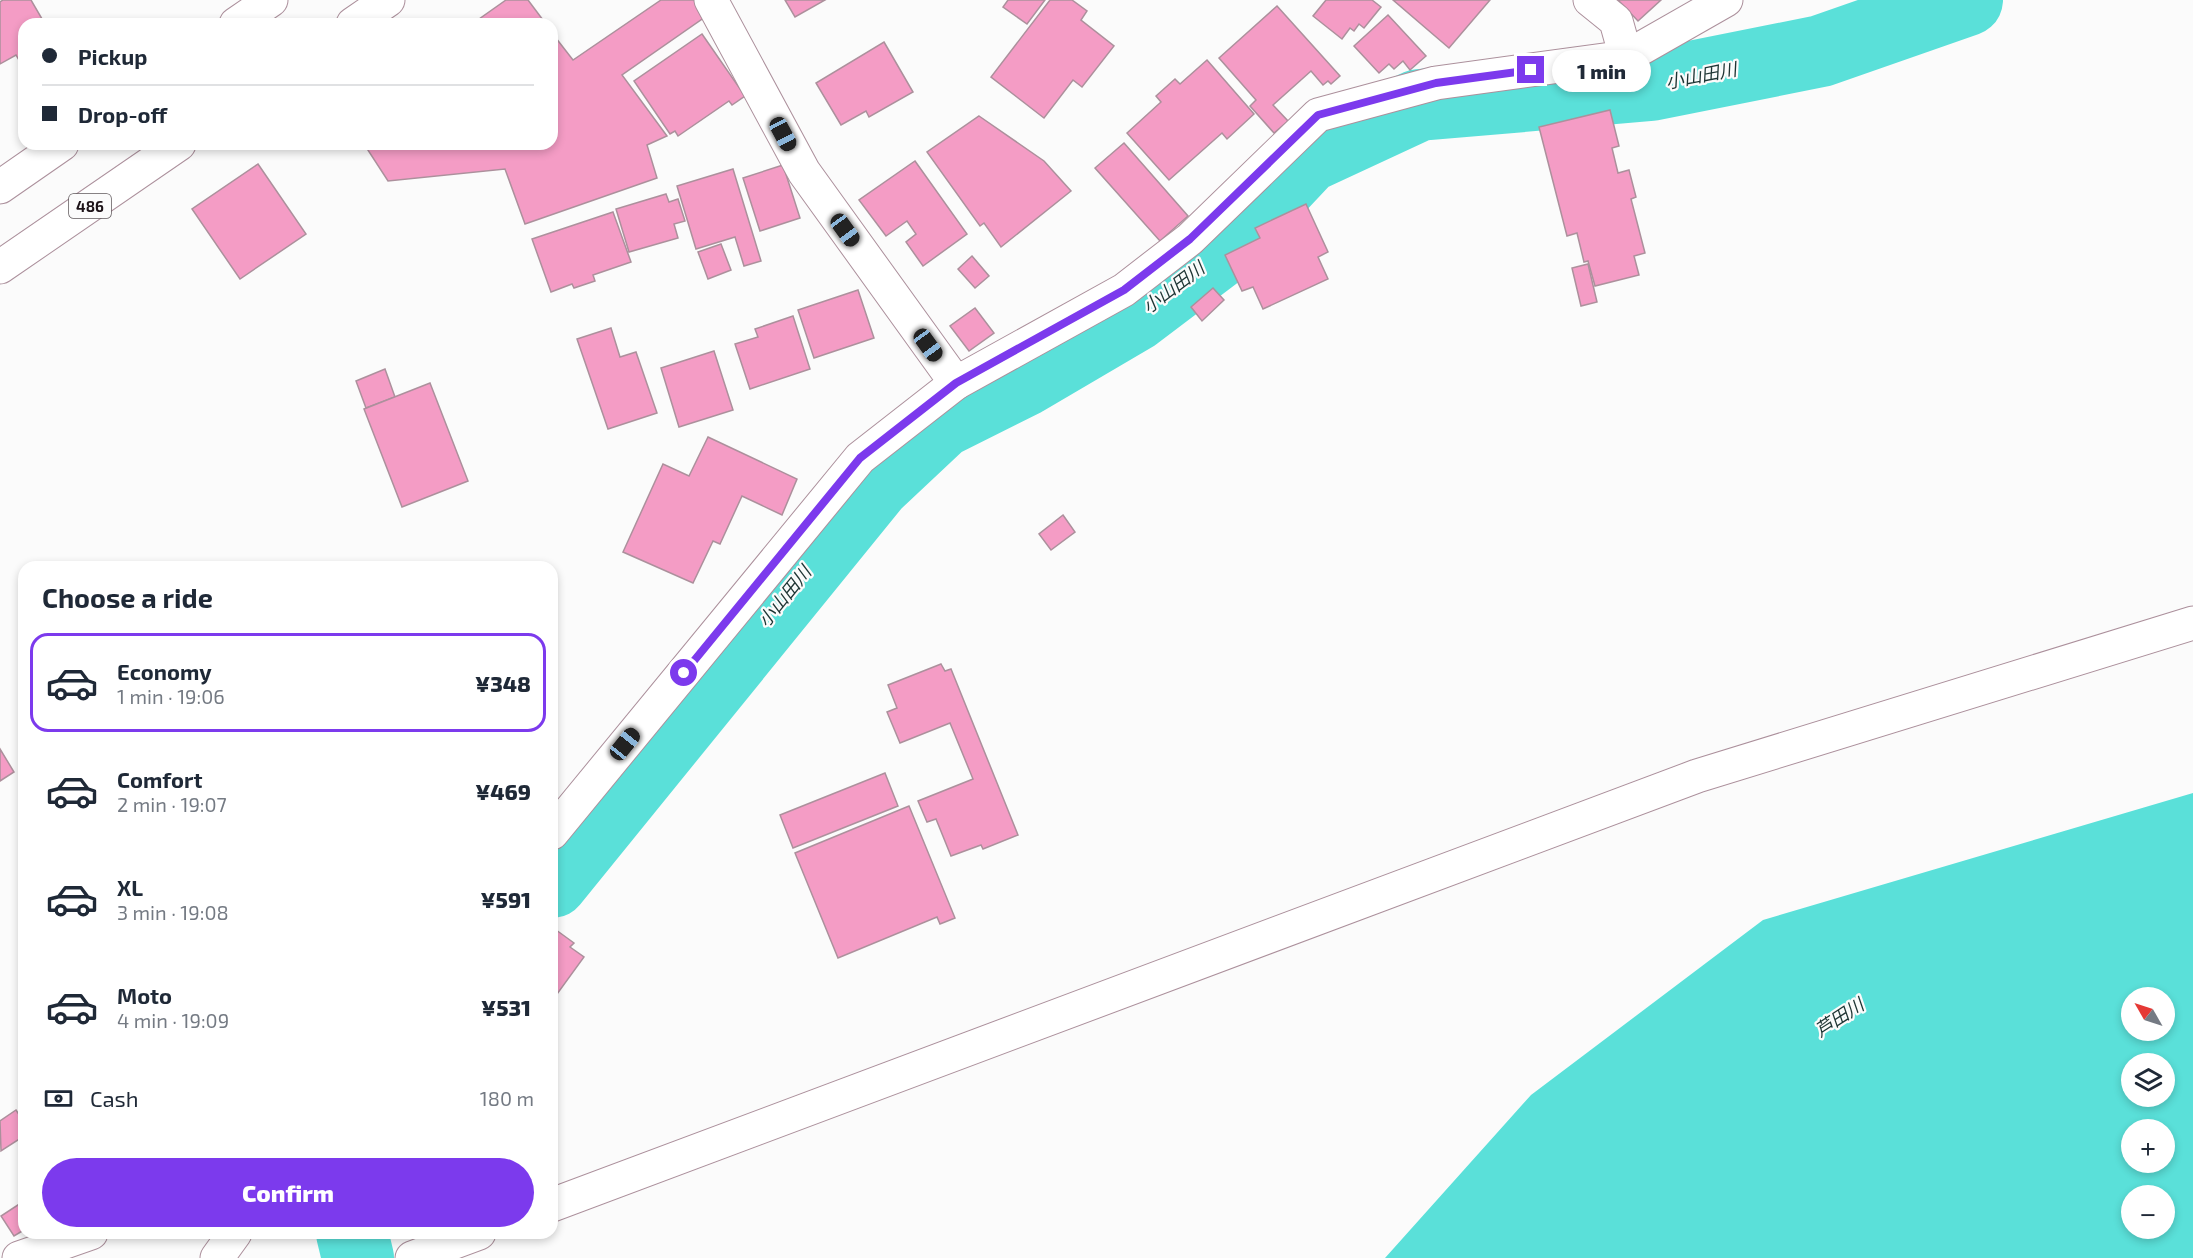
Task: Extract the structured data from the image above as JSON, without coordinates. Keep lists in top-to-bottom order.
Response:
{
  "streets": {
    "main road": ["486"]
  },
  "water": ["小山田川", "芦田川"],
  "north": "top left",
  "page": {
    "banner": ["Pickup", "Drop-off"],
    "bubble": "1 min",
    "heading": "Choose a ride",
    "list": [
      {
        "name": "Economy",
        "note": "1 min · 19:06",
        "value": "¥348"
      },
      {
        "name": "Comfort",
        "note": "2 min · 19:07",
        "value": "¥469"
      },
      {
        "name": "XL",
        "note": "3 min · 19:08",
        "value": "¥591"
      },
      {
        "name": "Moto",
        "note": "4 min · 19:09",
        "value": "¥531"
      }
    ],
    "map_buttons": ["+", "−"],
    "pay": ["Cash", "180 m"],
    "buttons": "Confirm"
  }
}
